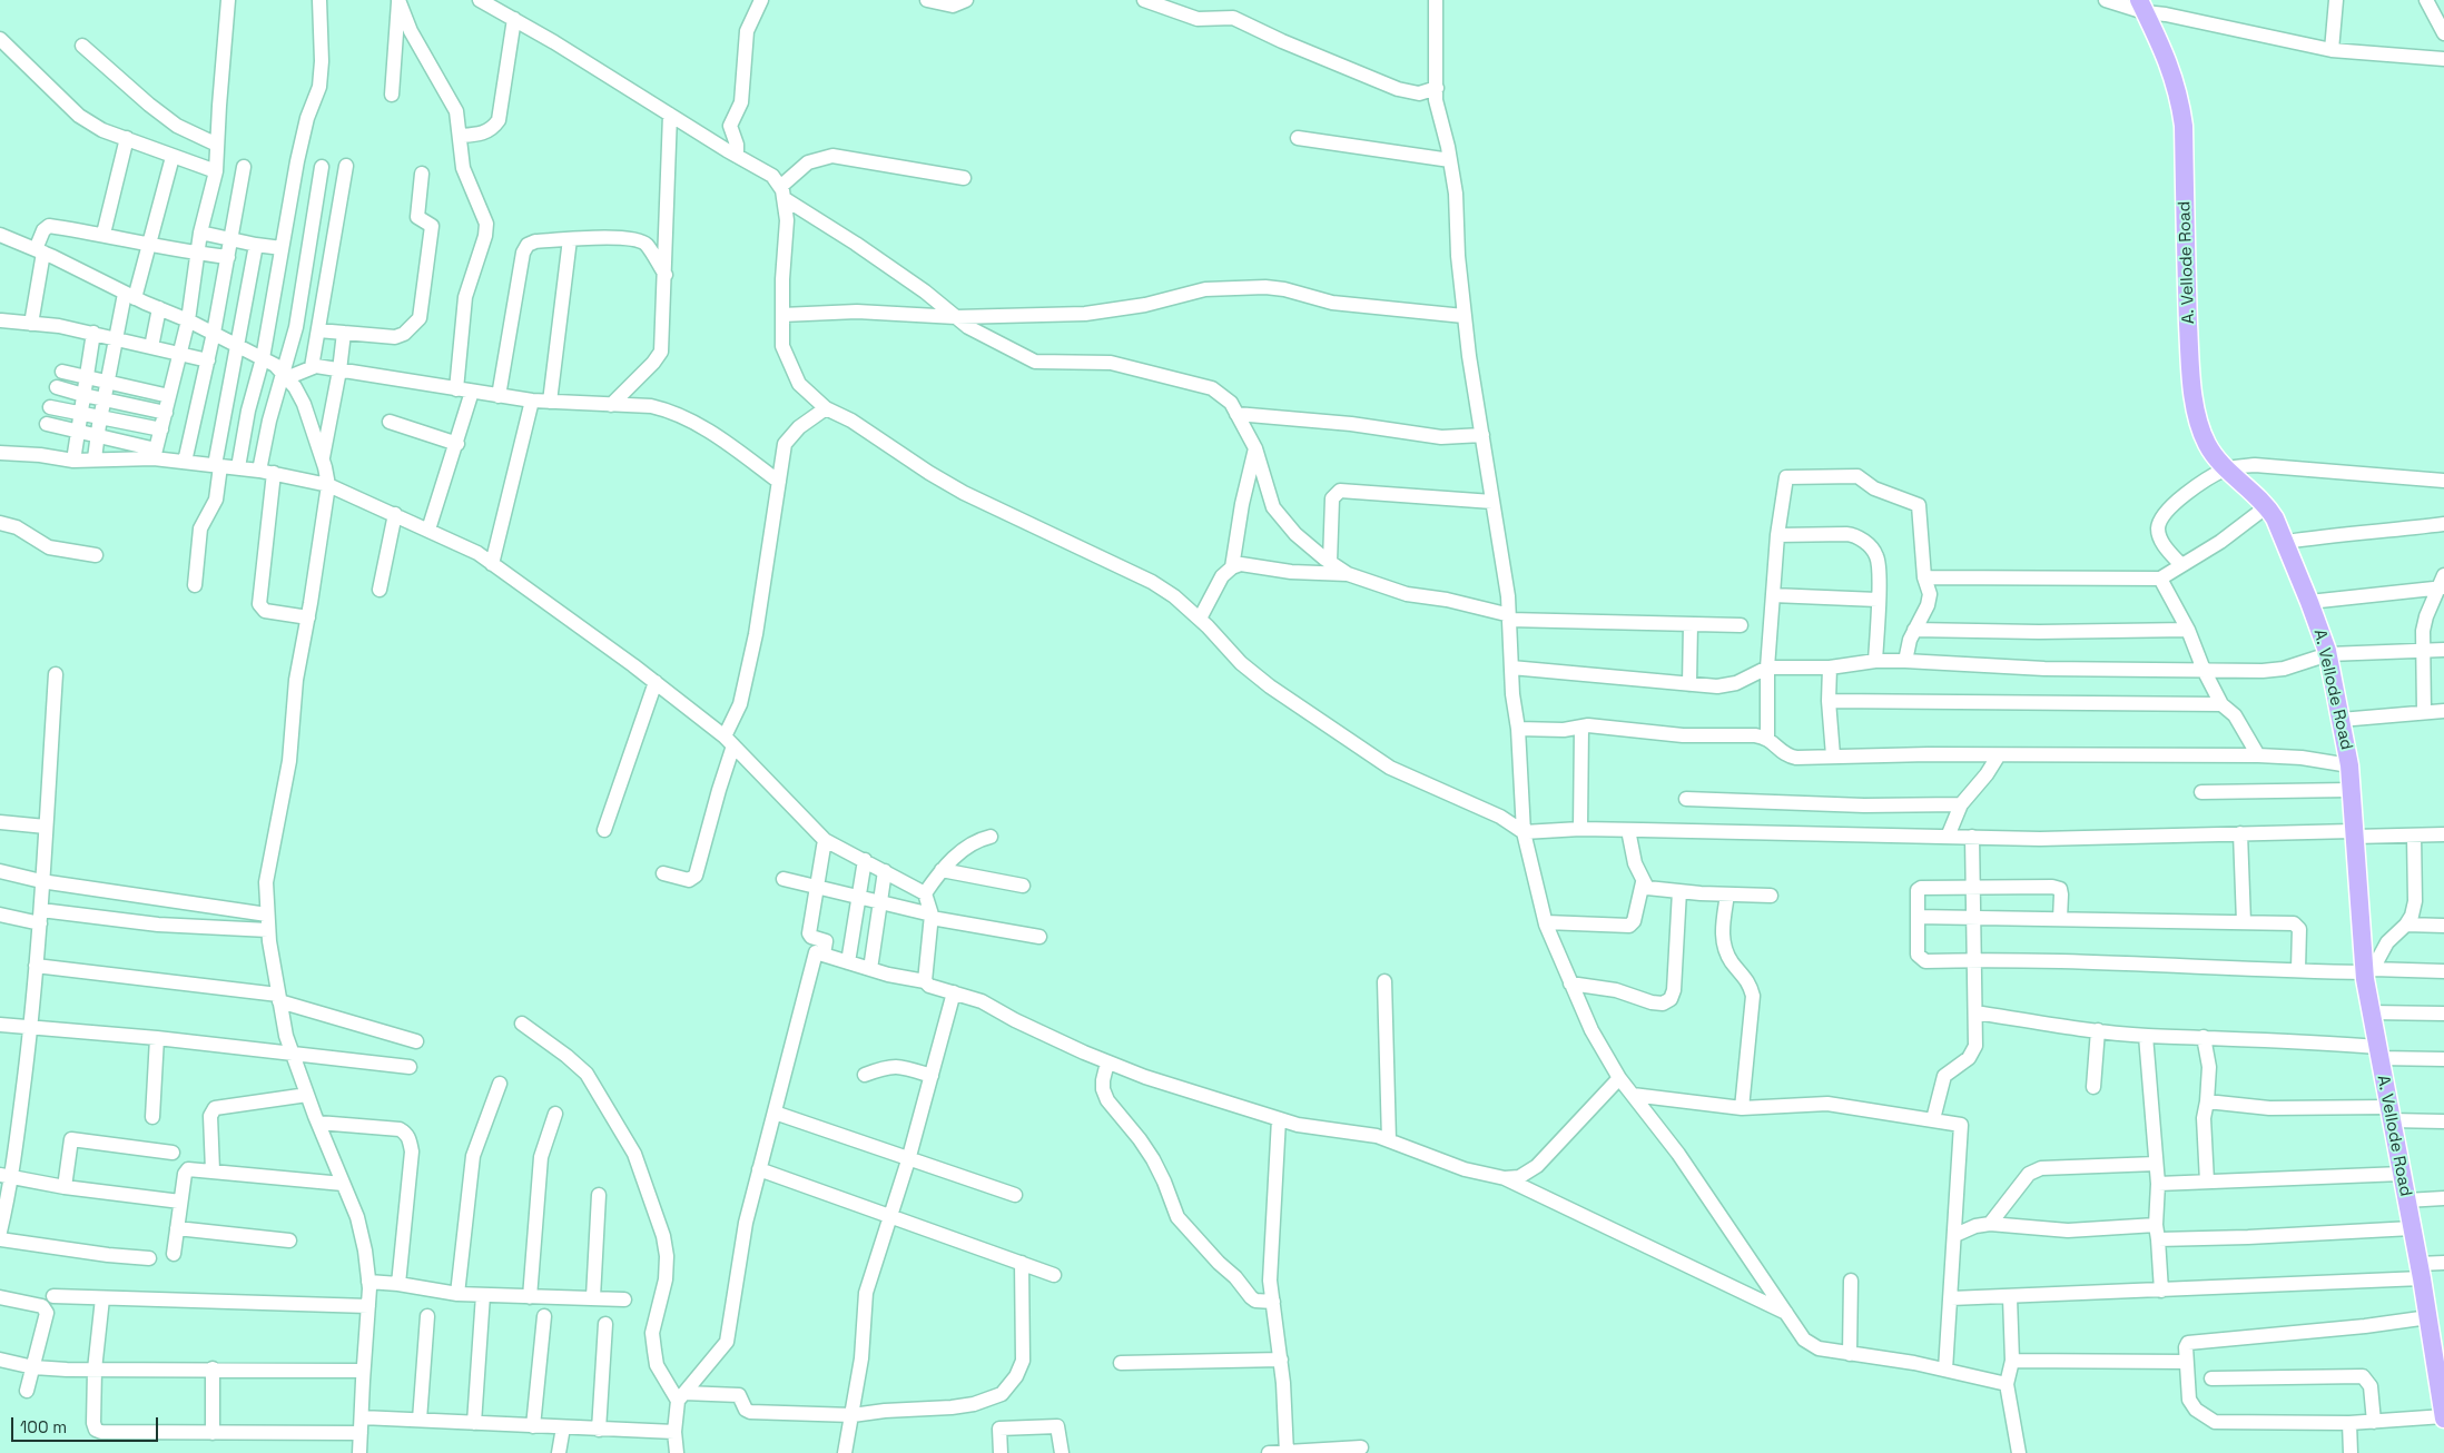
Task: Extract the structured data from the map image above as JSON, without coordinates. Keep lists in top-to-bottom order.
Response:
{
  "streets": {
    "main road": ["A. Vellode Road"]
  },
  "scale_bar": "100 m"
}
